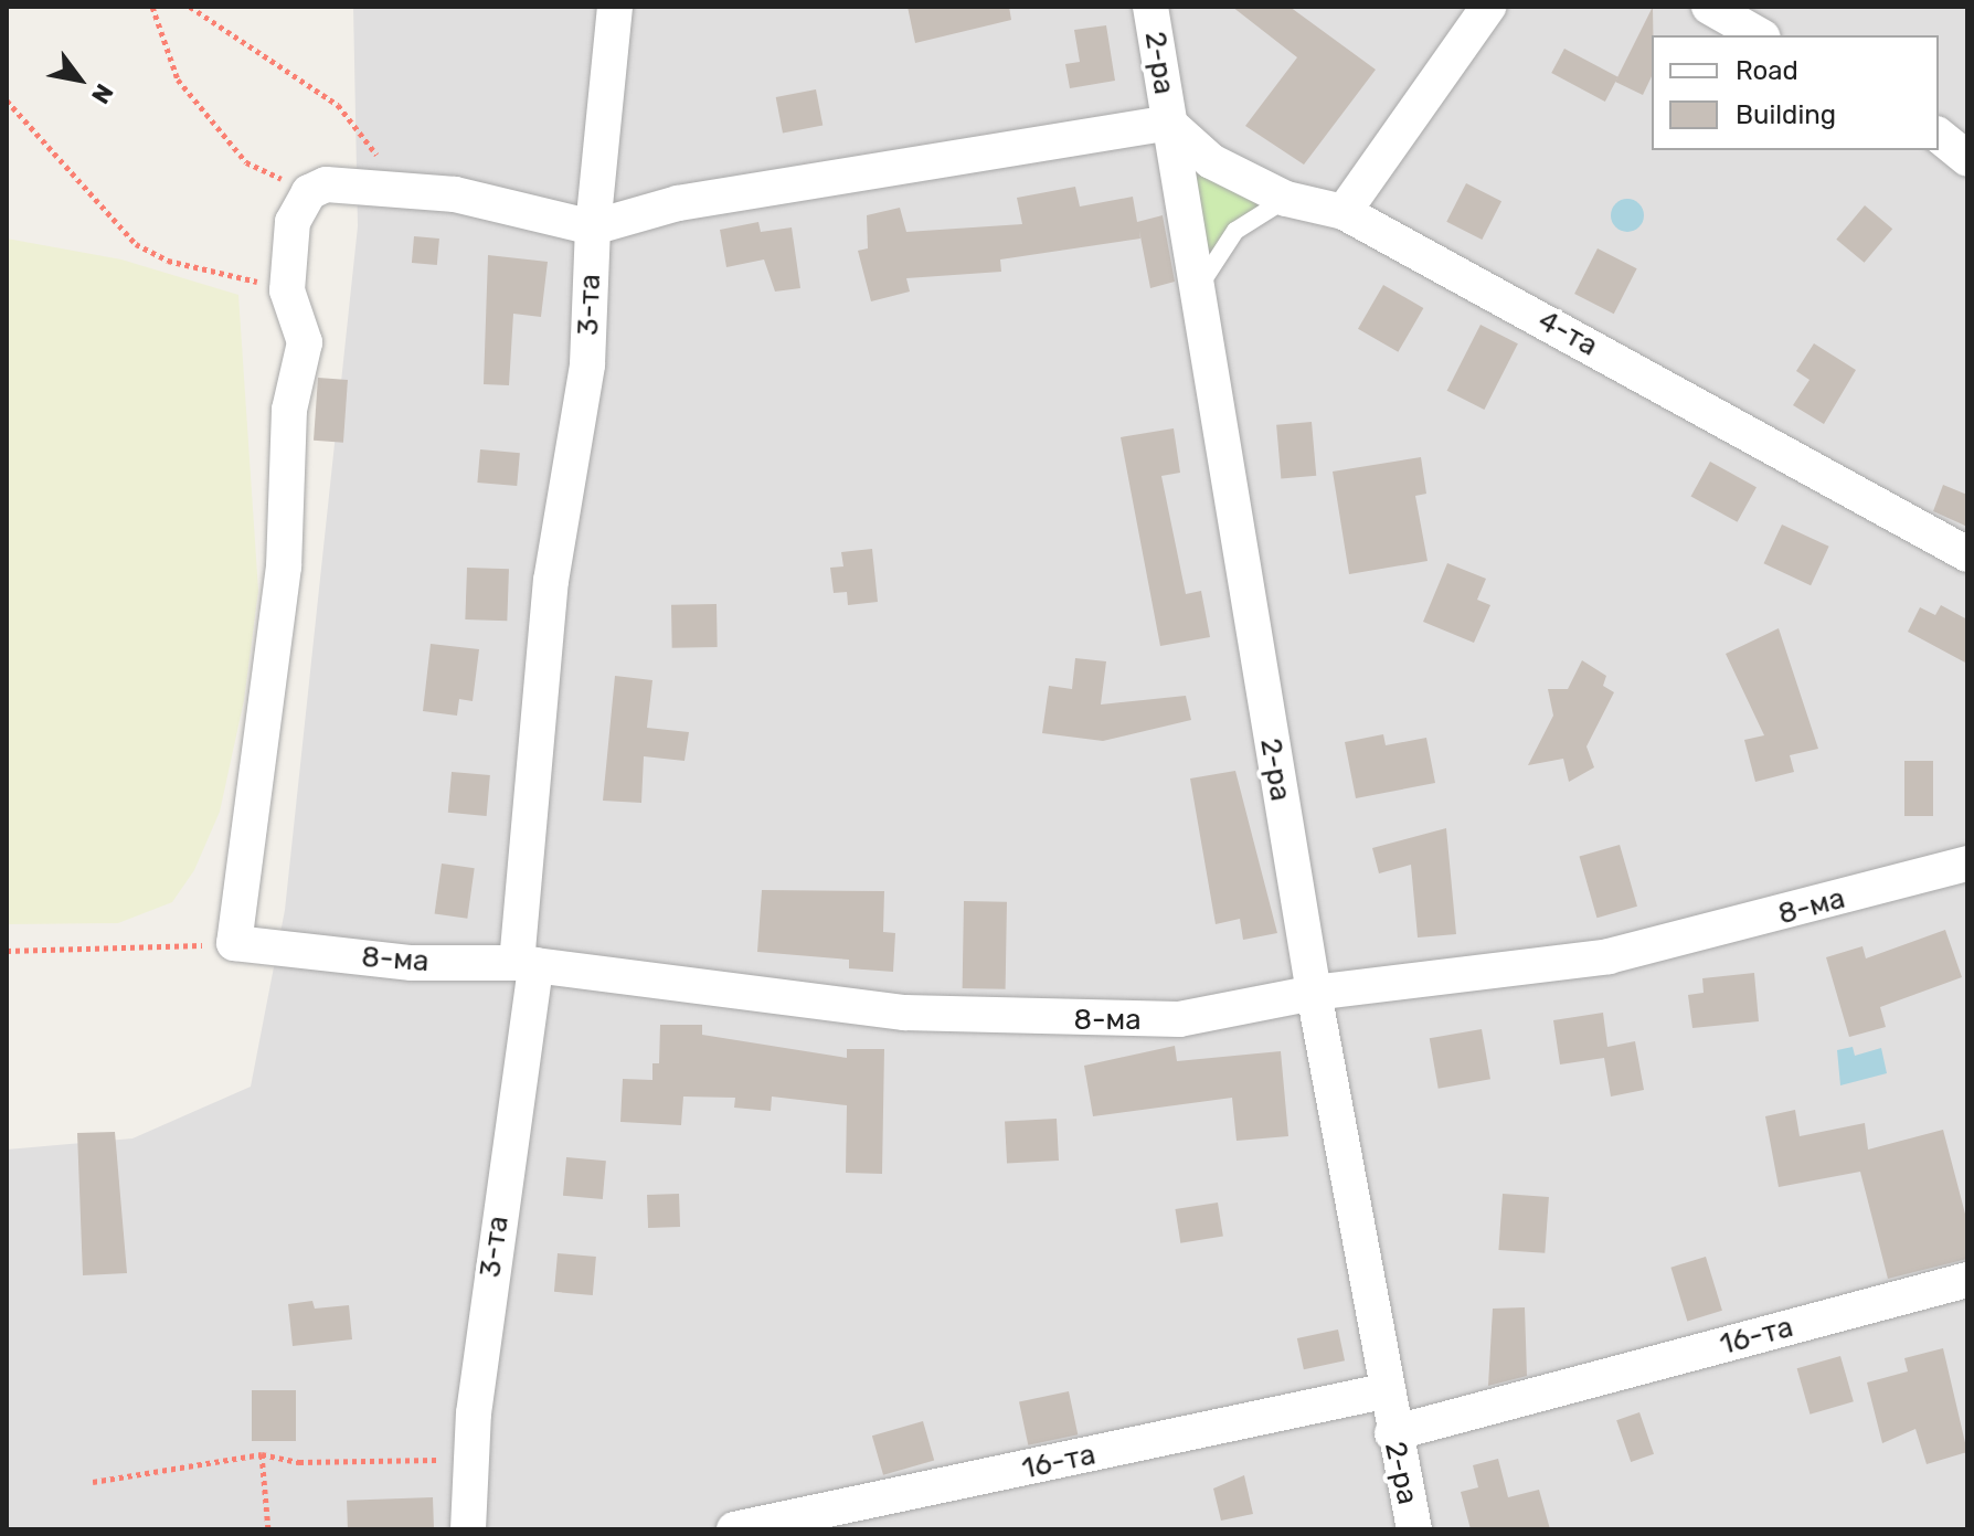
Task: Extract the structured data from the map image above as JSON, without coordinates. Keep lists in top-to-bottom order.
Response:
{
  "streets": {
    "street": [
      "2-ра",
      "3-та",
      "4-та",
      "8-ма",
      "16-та"
    ]
  },
  "crossings": [
    ["2-ра", "4-та"],
    ["2-ра", "8-ма"],
    ["2-ра", "16-та"],
    ["3-та", "8-ма"]
  ],
  "legend": ["Road", "Building"],
  "north": "bottom right"
}
